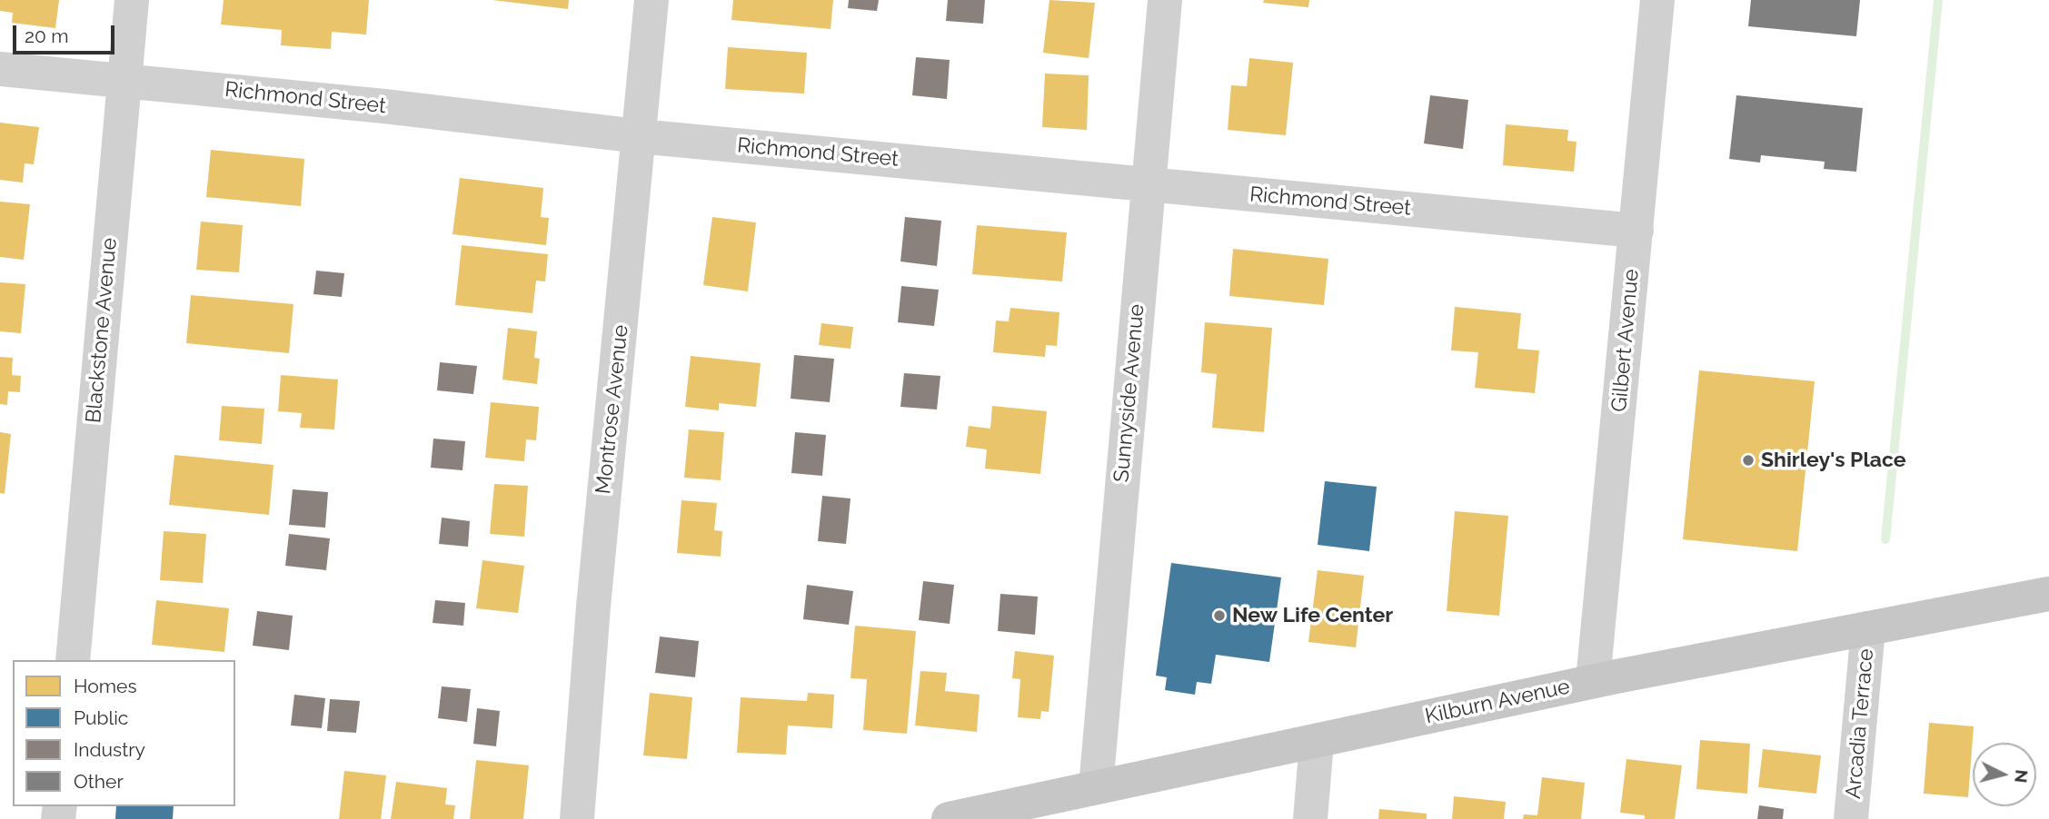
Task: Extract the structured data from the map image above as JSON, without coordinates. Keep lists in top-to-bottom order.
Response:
{
  "streets": {
    "main road": ["Kilburn Avenue"],
    "street": [
      "Richmond Street",
      "Blackstone Avenue",
      "Gilbert Avenue",
      "Sunnyside Avenue",
      "Montrose Avenue",
      "Arcadia Terrace"
    ]
  },
  "crossings": [
    ["Richmond Street", "Blackstone Avenue"],
    ["Richmond Street", "Gilbert Avenue"],
    ["Richmond Street", "Sunnyside Avenue"],
    ["Richmond Street", "Montrose Avenue"],
    ["Gilbert Avenue", "Kilburn Avenue"],
    ["Sunnyside Avenue", "Kilburn Avenue"],
    ["Kilburn Avenue", "Arcadia Terrace"]
  ],
  "places": ["Shirley's Place", "New Life Center"],
  "legend": [
    "Homes",
    "Public",
    "Industry",
    "Other"
  ],
  "scale_bar": "20 m",
  "north": "right"
}
